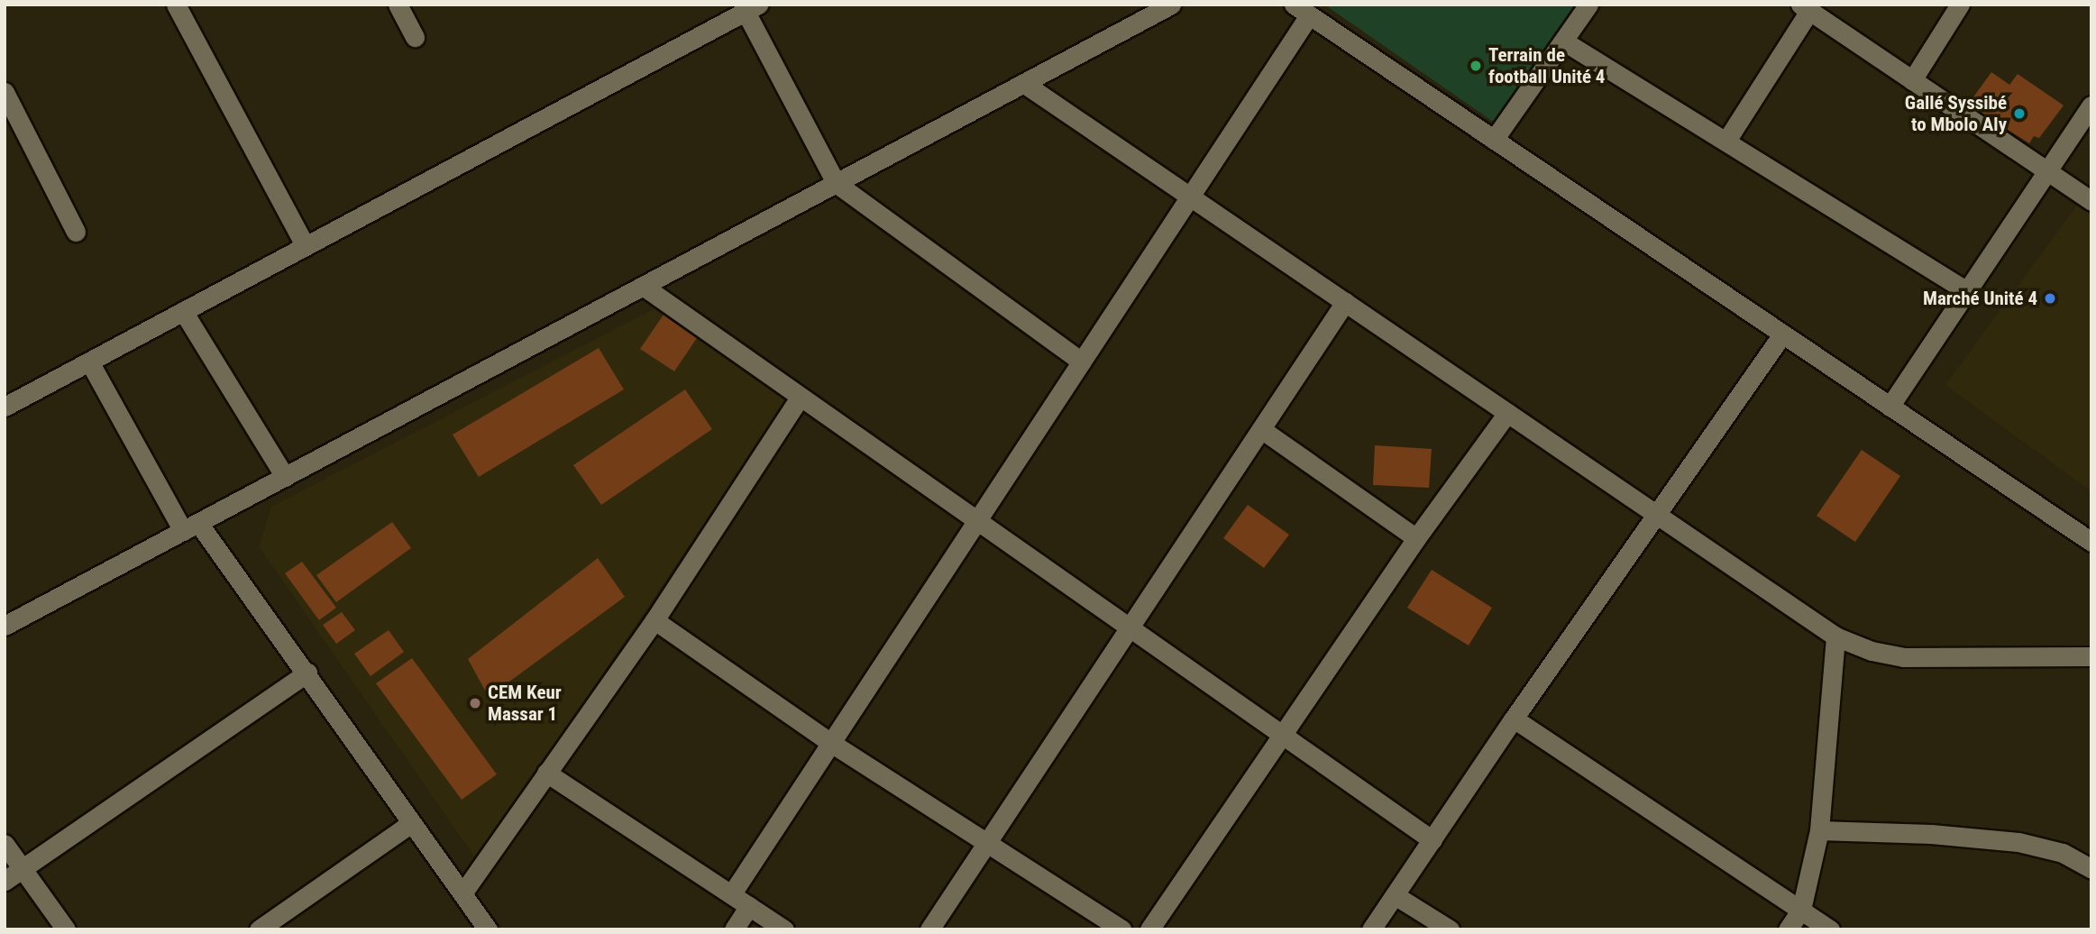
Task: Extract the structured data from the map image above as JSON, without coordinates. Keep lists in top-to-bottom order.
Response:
{
  "places": [
    "Terrain de football Unité 4",
    "Gallé Syssibé to Mbolo Aly",
    "Marché Unité 4",
    "CEM Keur Massar 1"
  ]
}
